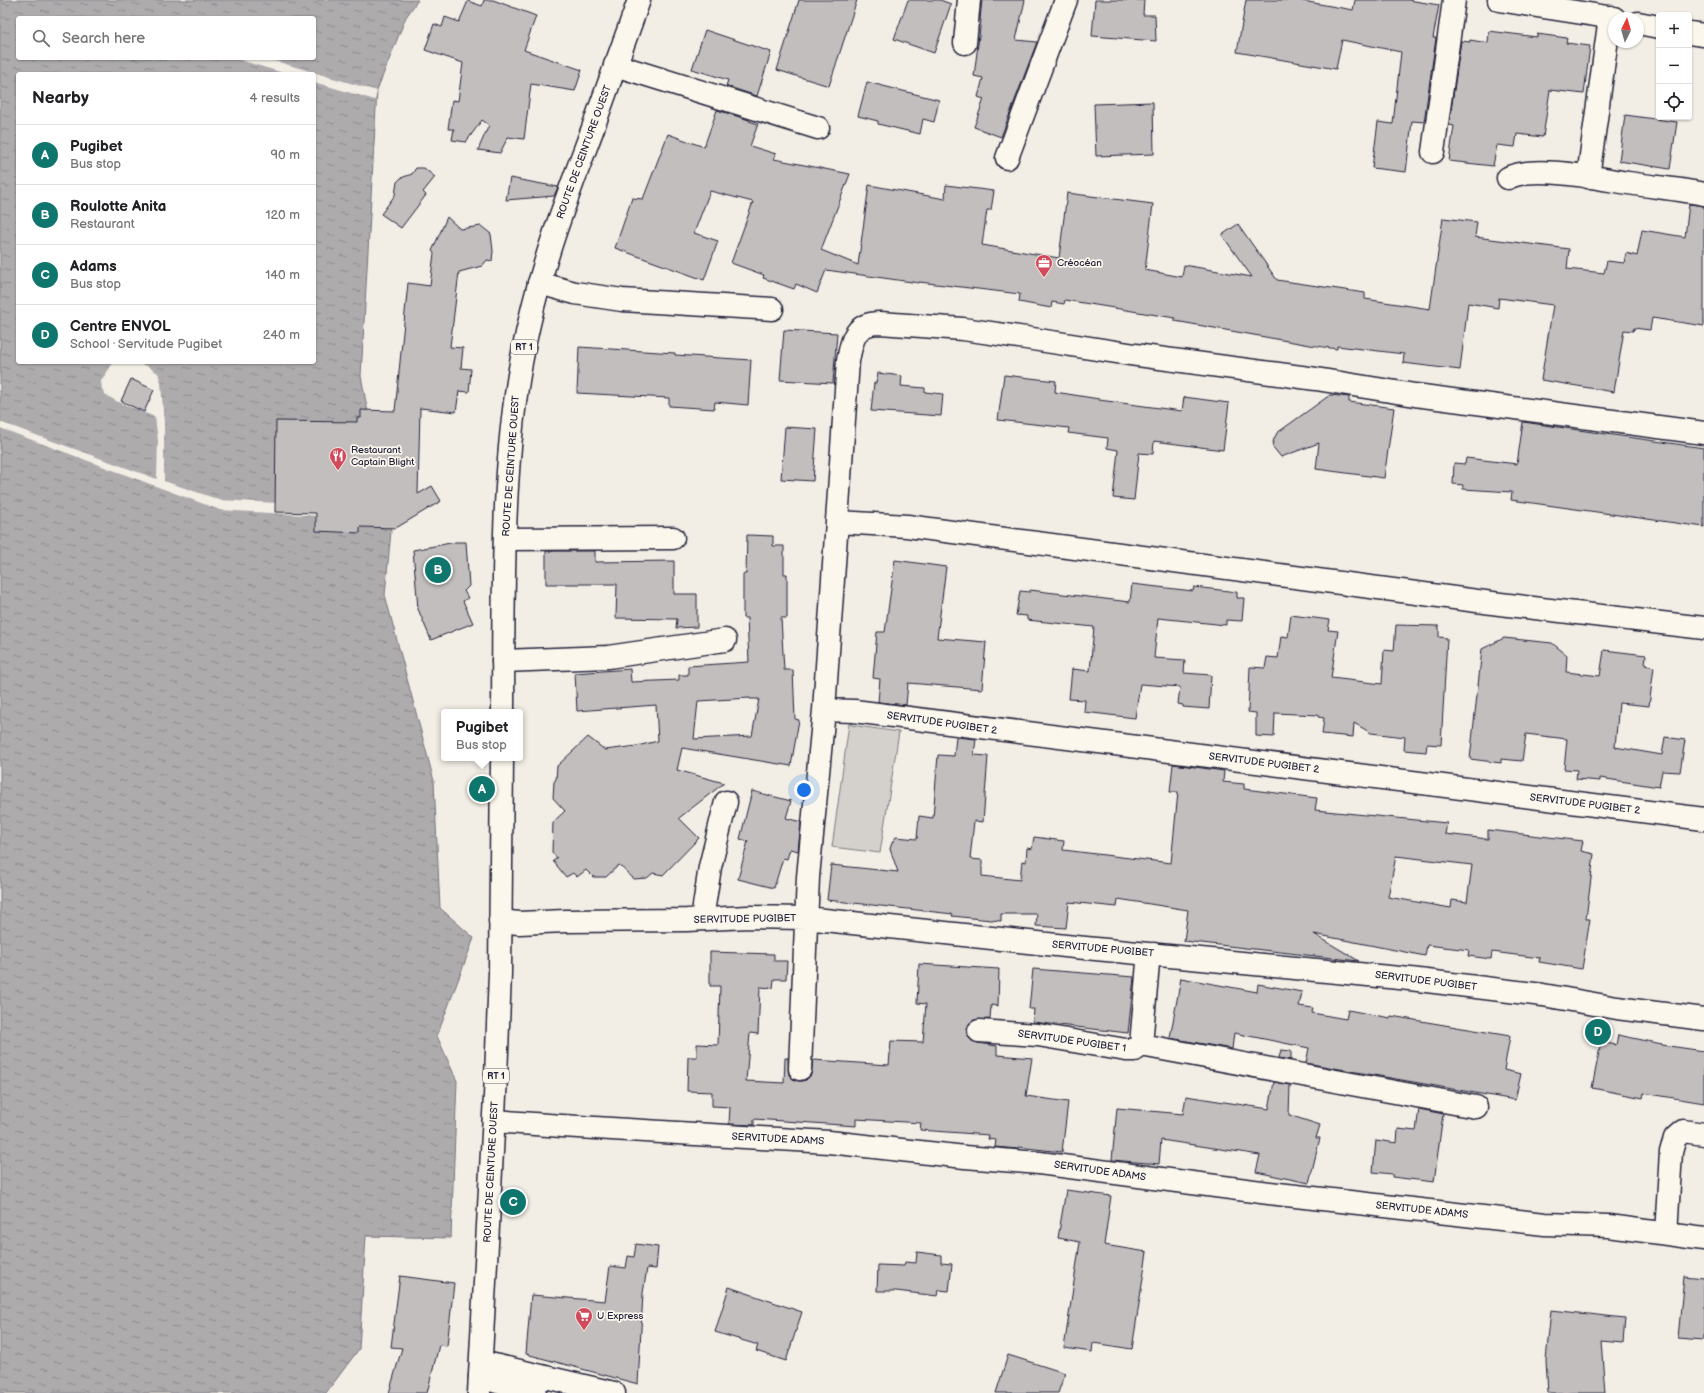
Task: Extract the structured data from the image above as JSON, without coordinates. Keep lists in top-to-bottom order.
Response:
{
  "streets": {
    "street": [
      "ROUTE DE CEINTURE OUEST",
      "RT 1",
      "SERVITUDE PUGIBET 2",
      "SERVITUDE PUGIBET",
      "SERVITUDE PUGIBET 1",
      "SERVITUDE ADAMS"
    ]
  },
  "crossings": [
    ["ROUTE DE CEINTURE OUEST", "SERVITUDE PUGIBET"],
    ["ROUTE DE CEINTURE OUEST", "SERVITUDE ADAMS"],
    ["SERVITUDE PUGIBET", "SERVITUDE PUGIBET 1"]
  ],
  "places": {
    "office": ["Créocéan"],
    "restaurant": ["Restaurant Captain Blight"],
    "supermarket": ["U Express"]
  },
  "north": "top",
  "page": {
    "map_buttons": ["+", "−"],
    "search": "Search here",
    "heading": ["Nearby", "4 results"],
    "list": [
      {
        "mark": "A",
        "name": "Pugibet",
        "note": "Bus stop",
        "value": "90 m"
      },
      {
        "mark": "B",
        "name": "Roulotte Anita",
        "note": "Restaurant",
        "value": "120 m"
      },
      {
        "mark": "C",
        "name": "Adams",
        "note": "Bus stop",
        "value": "140 m"
      },
      {
        "mark": "D",
        "name": "Centre ENVOL",
        "note": "School · Servitude Pugibet",
        "value": "240 m"
      }
    ],
    "pins": [
      "B",
      "A",
      "D",
      "C"
    ],
    "popup": ["Pugibet", "Bus stop"]
  }
}
